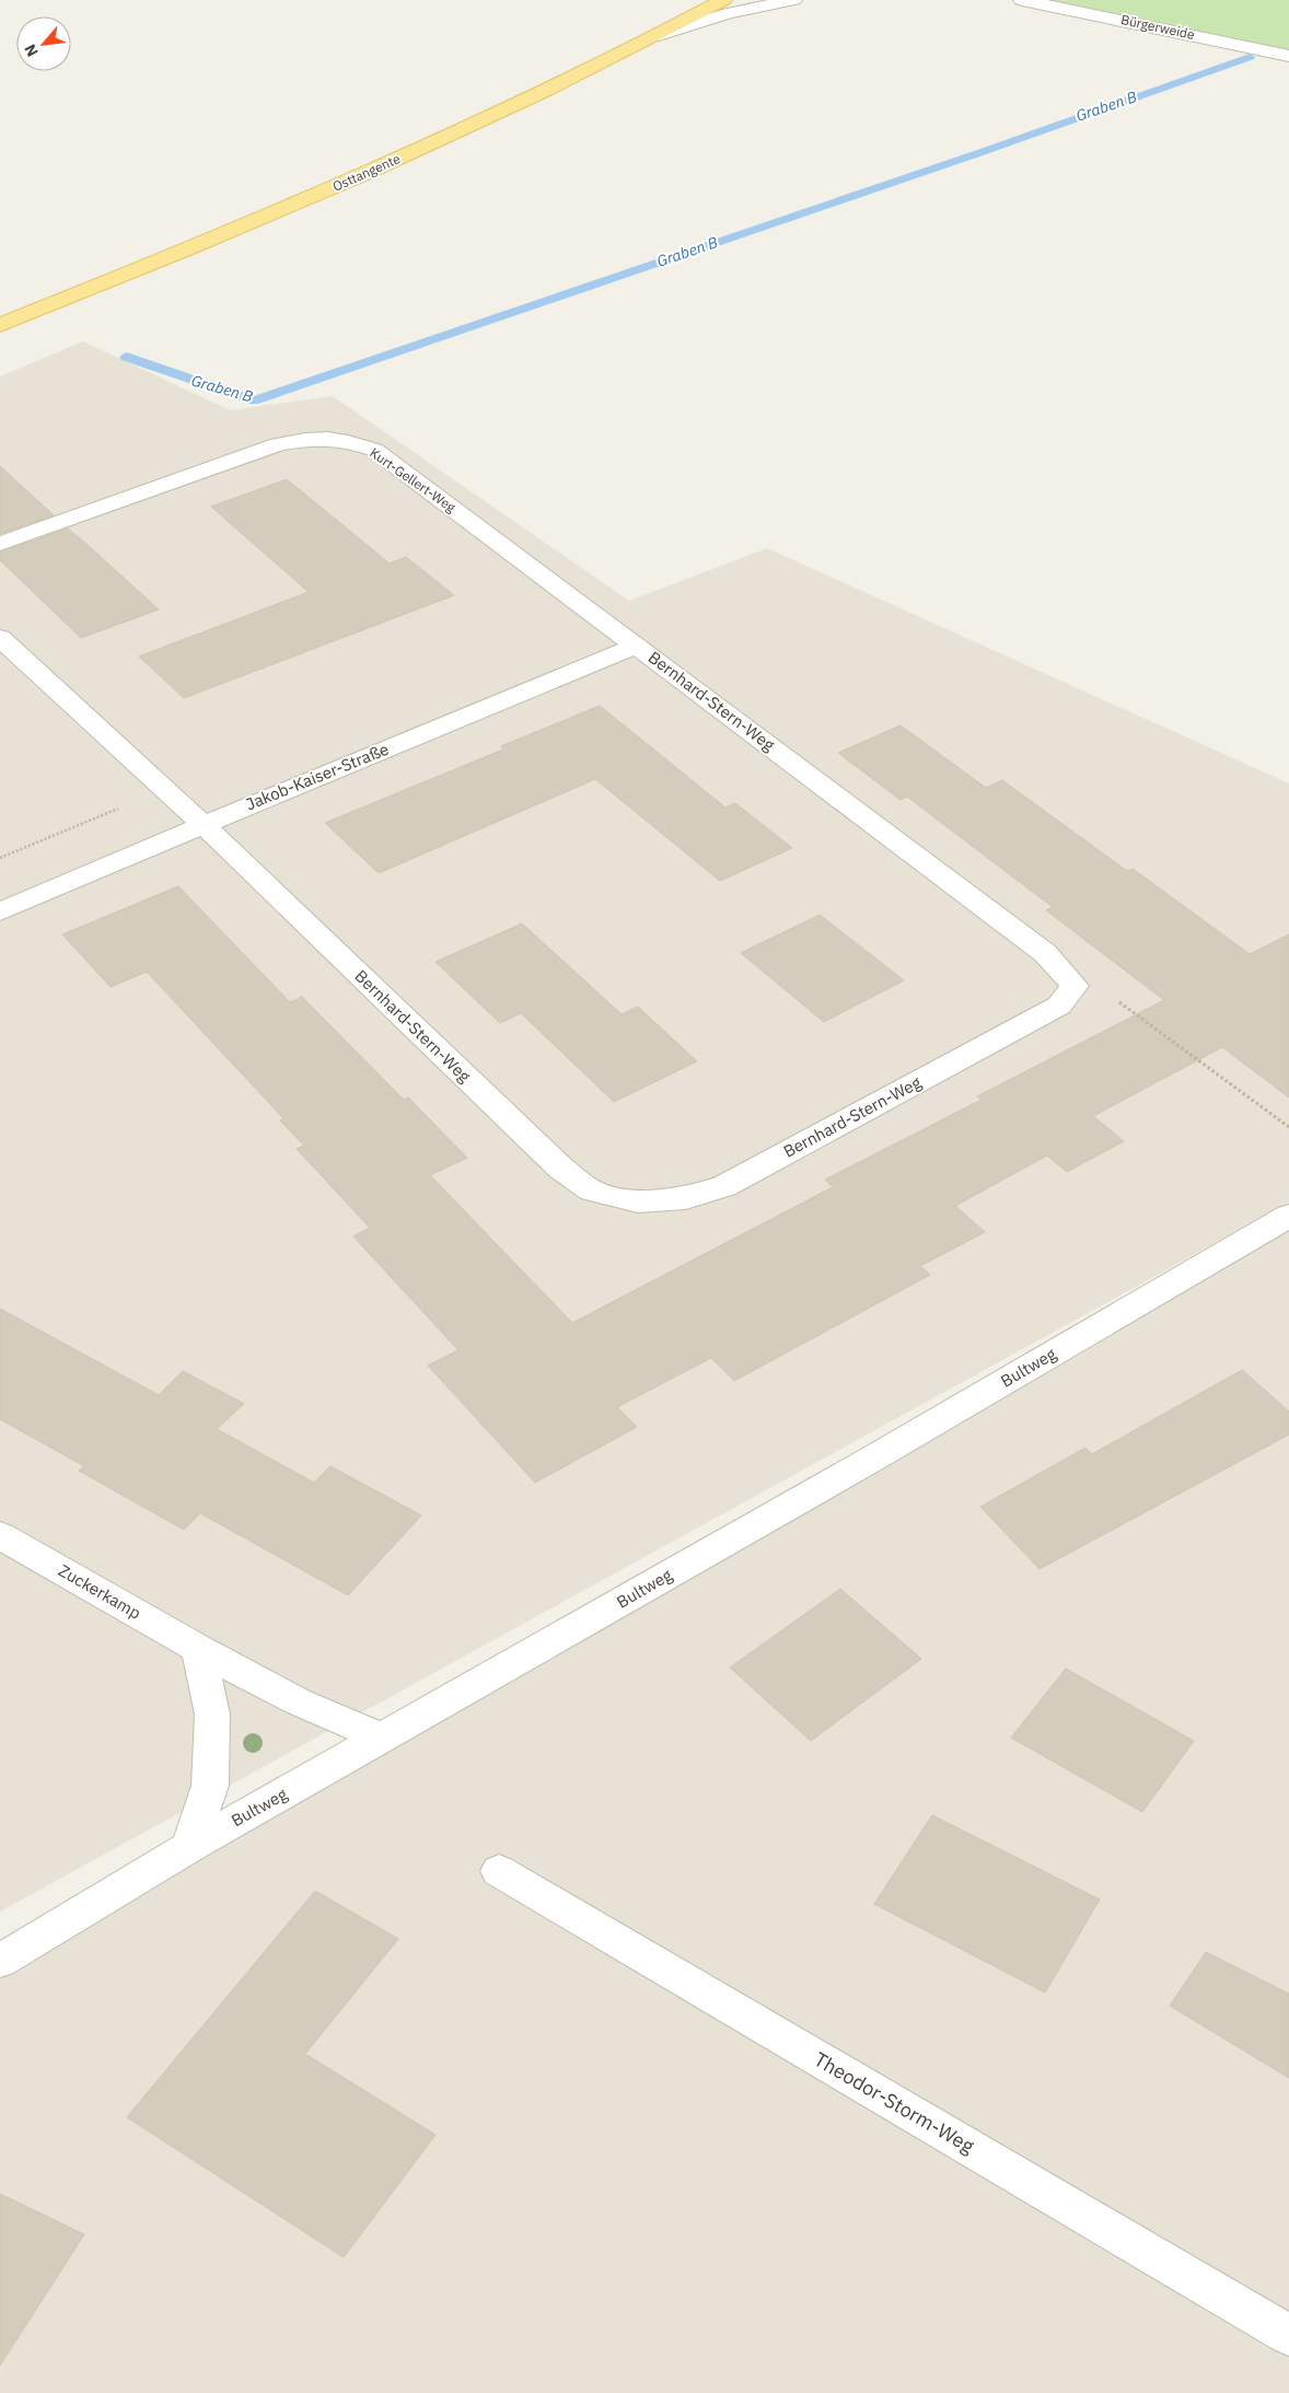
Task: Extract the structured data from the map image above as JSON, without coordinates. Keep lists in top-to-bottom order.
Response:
{
  "streets": {
    "main road": ["Osttangente"],
    "street": [
      "Bürgerweide",
      "Kurt-Gellert-Weg",
      "Bernhard-Stern-Weg",
      "Jakob-Kaiser-Straße",
      "Bultweg",
      "Zuckerkamp",
      "Theodor-Storm-Weg"
    ]
  },
  "crossings": [
    ["Kurt-Gellert-Weg", "Bernhard-Stern-Weg"],
    ["Kurt-Gellert-Weg", "Jakob-Kaiser-Straße"],
    ["Bernhard-Stern-Weg", "Jakob-Kaiser-Straße"],
    ["Bultweg", "Zuckerkamp"]
  ],
  "water": ["Graben B"],
  "north": "bottom left"
}
